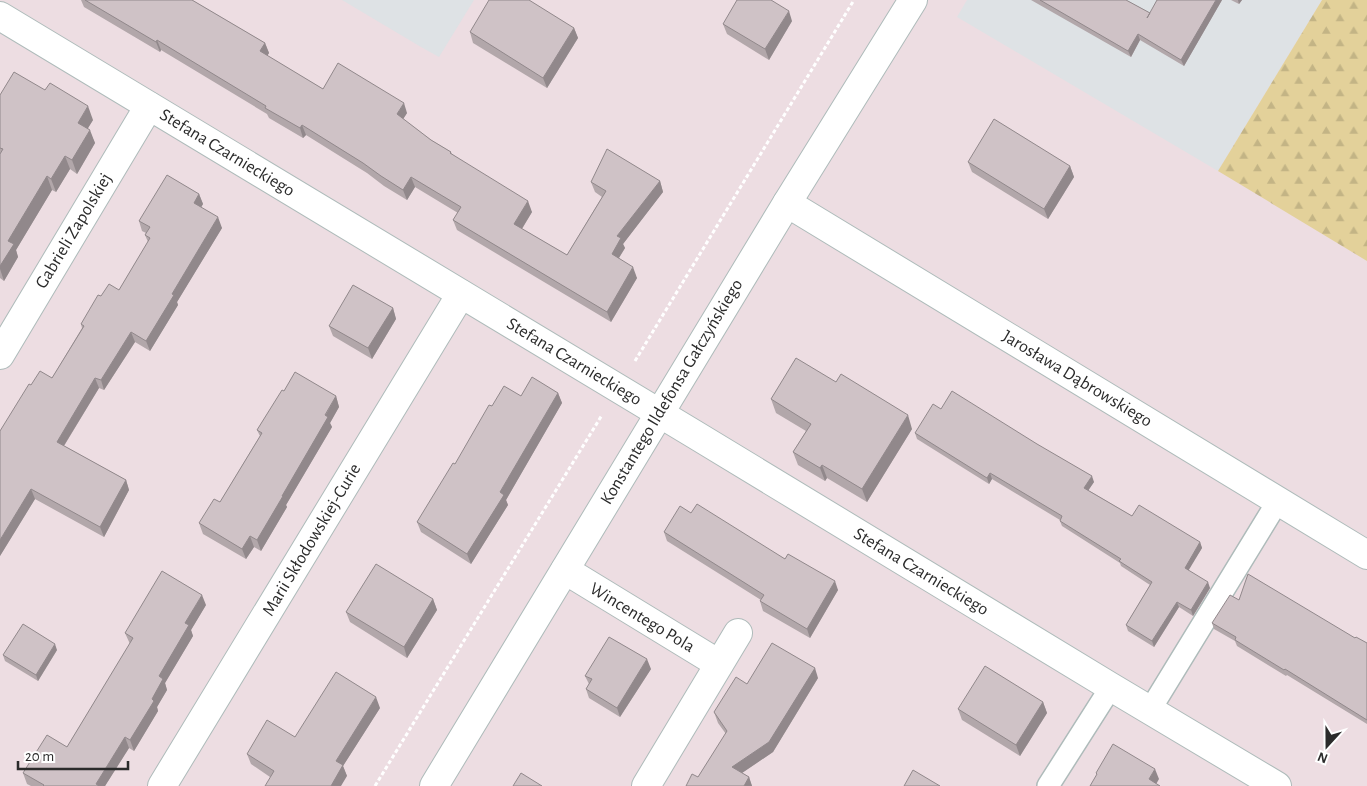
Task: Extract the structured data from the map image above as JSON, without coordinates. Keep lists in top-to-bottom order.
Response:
{
  "streets": {
    "street": [
      "Stefana Czarnieckiego",
      "Gabrieli Zapolskiej",
      "Jarosława Dąbrowskiego",
      "Konstantego Ildefonsa Gałczyńskiego",
      "Marii Skłodowskiej-Curie",
      "Wincentego Pola"
    ]
  },
  "crossings": [
    ["Stefana Czarnieckiego", "Gabrieli Zapolskiej"],
    ["Stefana Czarnieckiego", "Konstantego Ildefonsa Gałczyńskiego"],
    ["Stefana Czarnieckiego", "Marii Skłodowskiej-Curie"],
    ["Jarosława Dąbrowskiego", "Konstantego Ildefonsa Gałczyńskiego"],
    ["Konstantego Ildefonsa Gałczyńskiego", "Wincentego Pola"]
  ],
  "scale_bar": "20 m",
  "north": "bottom"
}
